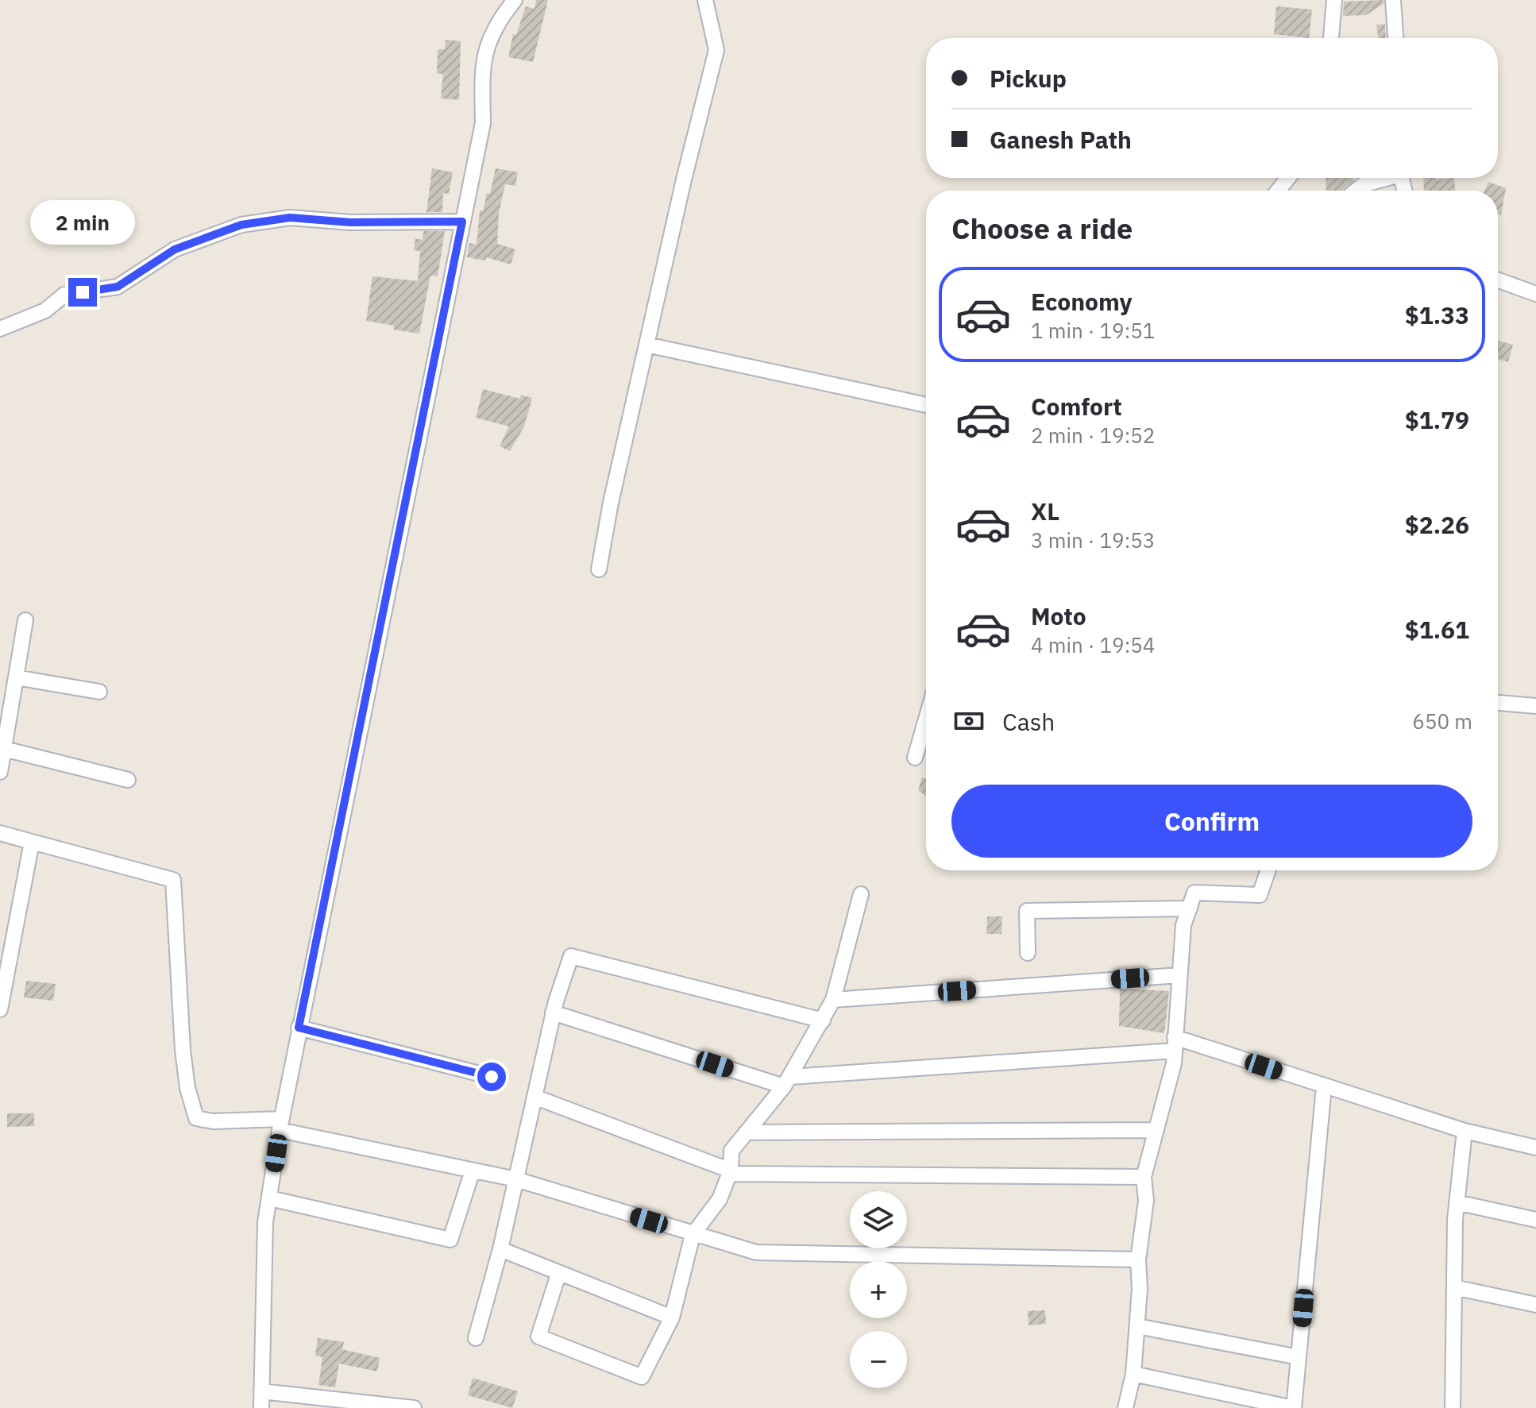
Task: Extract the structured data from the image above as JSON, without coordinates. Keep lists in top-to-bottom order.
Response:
{
  "page": {
    "banner": ["Pickup", "Ganesh Path"],
    "heading": "Choose a ride",
    "bubble": "2 min",
    "list": [
      {
        "name": "Economy",
        "note": "1 min · 19:51",
        "value": "$1.33"
      },
      {
        "name": "Comfort",
        "note": "2 min · 19:52",
        "value": "$1.79"
      },
      {
        "name": "XL",
        "note": "3 min · 19:53",
        "value": "$2.26"
      },
      {
        "name": "Moto",
        "note": "4 min · 19:54",
        "value": "$1.61"
      }
    ],
    "pay": ["Cash", "650 m"],
    "buttons": "Confirm",
    "map_buttons": ["+", "−"]
  }
}
